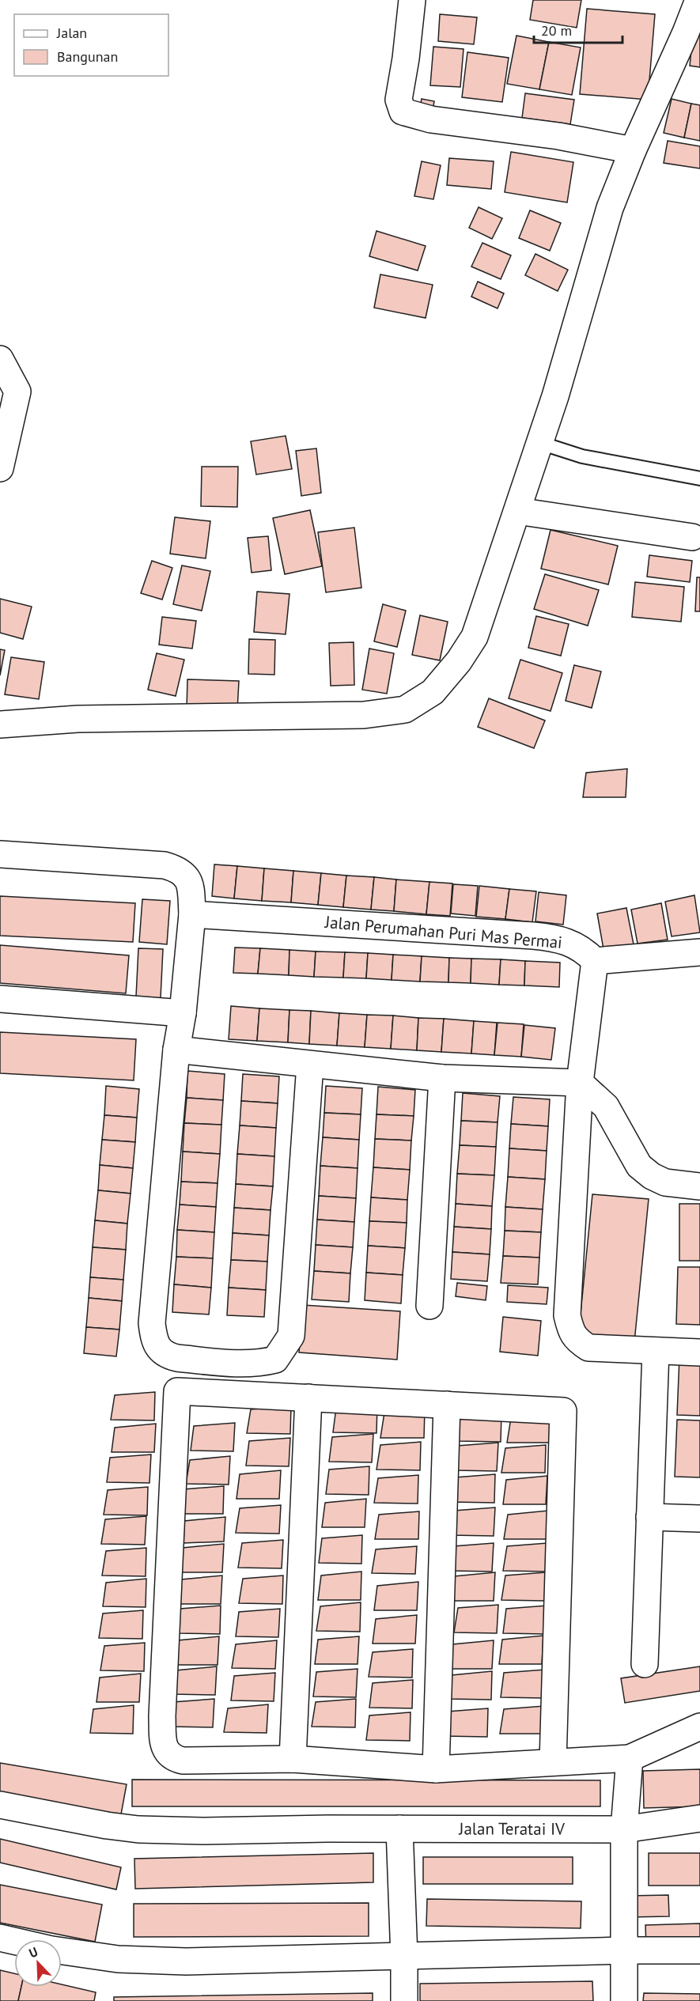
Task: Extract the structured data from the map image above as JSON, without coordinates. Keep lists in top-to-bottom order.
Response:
{
  "streets": {
    "street": ["Jalan Perumahan Puri Mas Permai", "Jalan Teratai IV"]
  },
  "legend": ["Jalan", "Bangunan"],
  "scale_bar": "20 m",
  "north": "top left"
}
